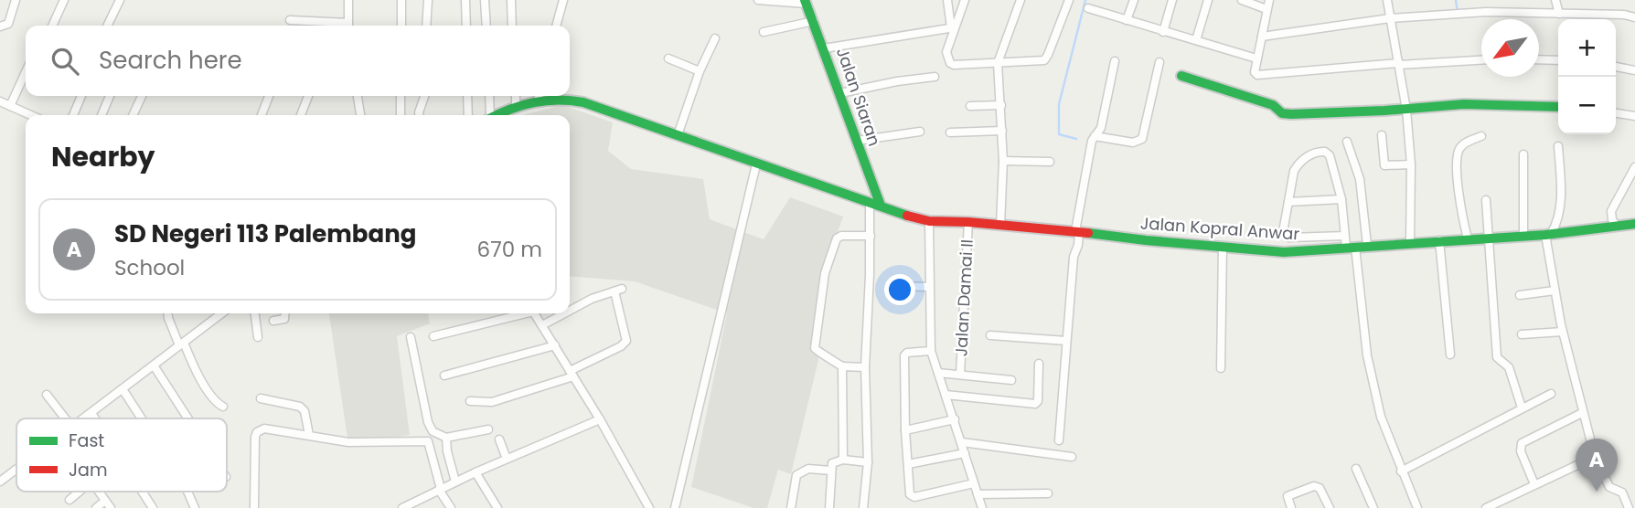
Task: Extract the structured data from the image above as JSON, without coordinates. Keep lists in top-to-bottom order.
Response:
{
  "streets": {
    "street": ["Jalan Siaran", "Jalan Kopral Anwar", "Jalan Damai II"]
  },
  "crossings": [
    ["Jalan Siaran", "Jalan Kopral Anwar"],
    ["Jalan Kopral Anwar", "Jalan Damai II"]
  ],
  "legend": ["Fast", "Jam"],
  "north": "bottom left",
  "page": {
    "map_buttons": ["+", "−"],
    "search": "Search here",
    "heading": "Nearby",
    "list": [
      {
        "mark": "A",
        "name": "SD Negeri 113 Palembang",
        "note": "School",
        "value": "670 m"
      }
    ],
    "pins": "A"
  }
}
